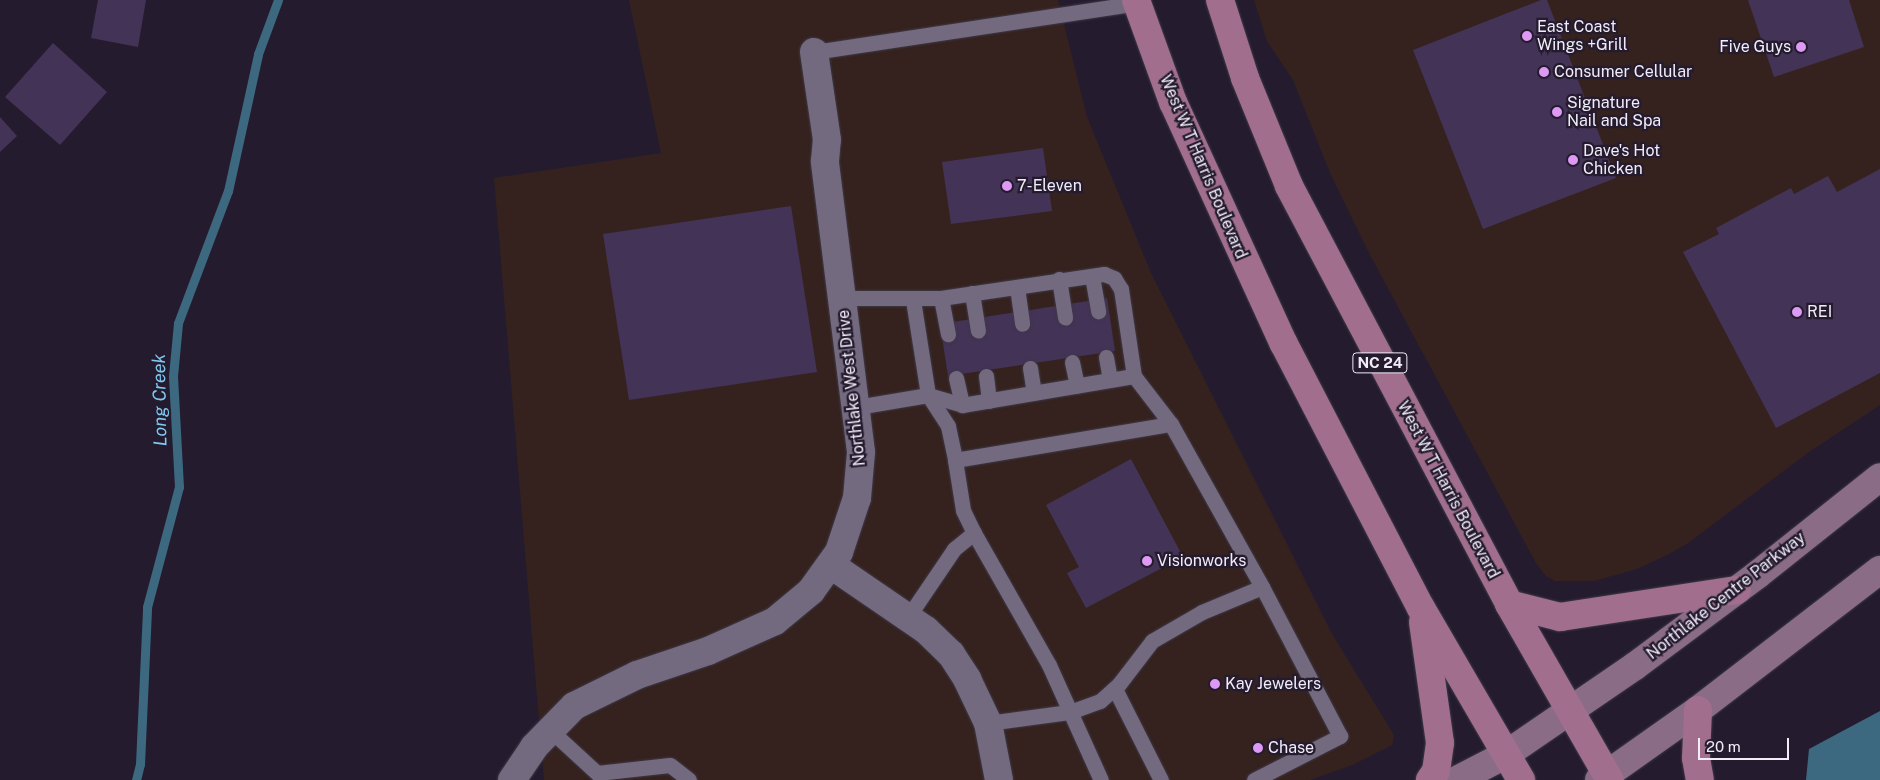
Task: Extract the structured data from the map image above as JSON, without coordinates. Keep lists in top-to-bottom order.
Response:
{
  "streets": {
    "main road": ["West W T Harris Boulevard", "NC 24", "Northlake Centre Parkway"],
    "street": ["Northlake West Drive"]
  },
  "crossings": [
    ["West W T Harris Boulevard", "Northlake Centre Parkway"]
  ],
  "water": ["Long Creek"],
  "places": [
    "East Coast Wings +Grill",
    "Five Guys",
    "Consumer Cellular",
    "Signature Nail and Spa",
    "Dave's Hot Chicken",
    "7-Eleven",
    "REI",
    "Visionworks",
    "Kay Jewelers",
    "Chase"
  ],
  "scale_bar": "20 m"
}
